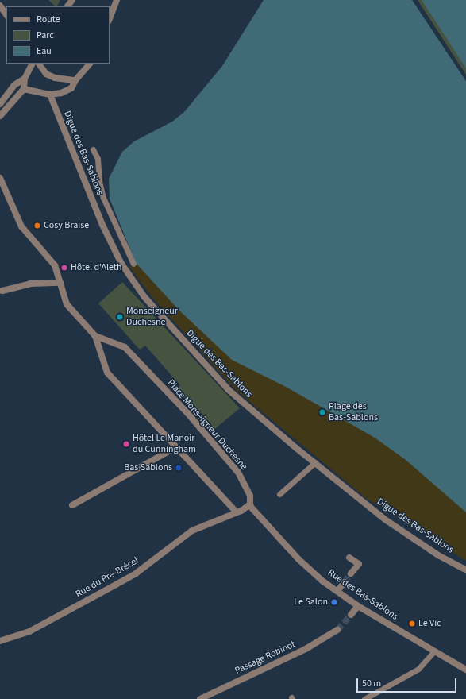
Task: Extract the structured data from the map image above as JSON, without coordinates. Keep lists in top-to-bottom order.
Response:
{
  "streets": {
    "street": [
      "Digue des Bas-Sablons",
      "Place Monseigneur Duchesne",
      "Rue du Pré-Brécel",
      "Rue des Bas-Sablons",
      "Passage Robinot"
    ]
  },
  "crossings": [
    ["Place Monseigneur Duchesne", "Rue du Pré-Brécel"],
    ["Place Monseigneur Duchesne", "Rue des Bas-Sablons"]
  ],
  "places": [
    "Cosy Braise",
    "Hôtel d'Aleth",
    "Monseigneur Duchesne",
    "Plage des Bas-Sablons",
    "Hôtel Le Manoir du Cunningham",
    "Bas Sablons",
    "Le Salon",
    "Le Vic"
  ],
  "legend": ["Route", "Parc", "Eau"],
  "scale_bar": "50 m"
}
